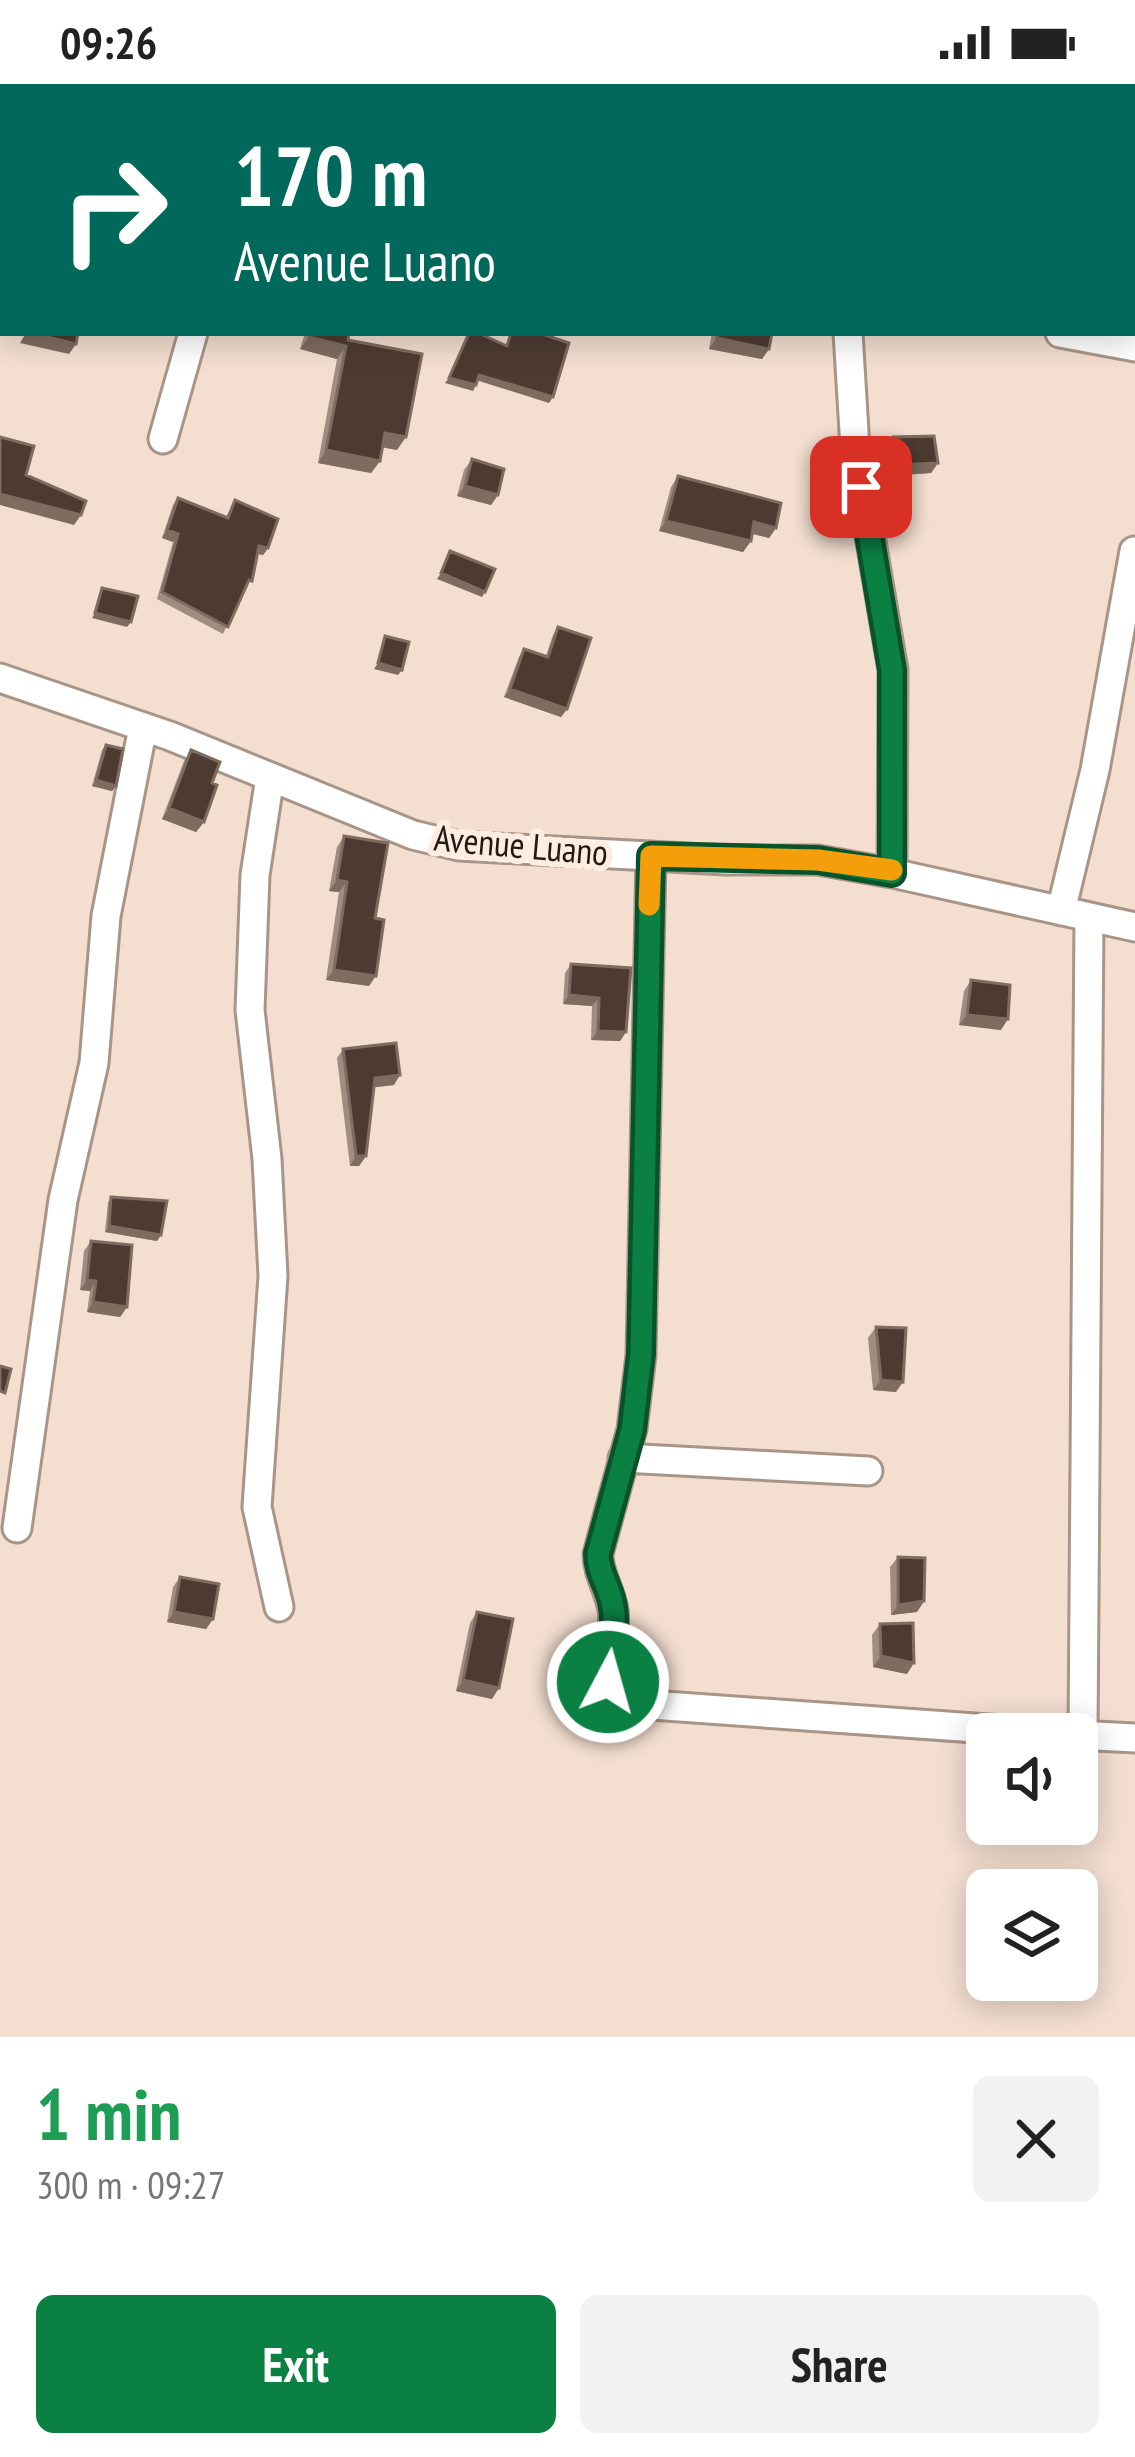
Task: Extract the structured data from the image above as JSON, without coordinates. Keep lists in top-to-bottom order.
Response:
{
  "streets": {
    "street": ["Avenue Luano"]
  },
  "page": {
    "status": "09:26",
    "turn": ["170 m", "Avenue Luano"],
    "heading": ["1 min", "300 m · 09:27"],
    "buttons": ["Exit", "Share"]
  }
}
